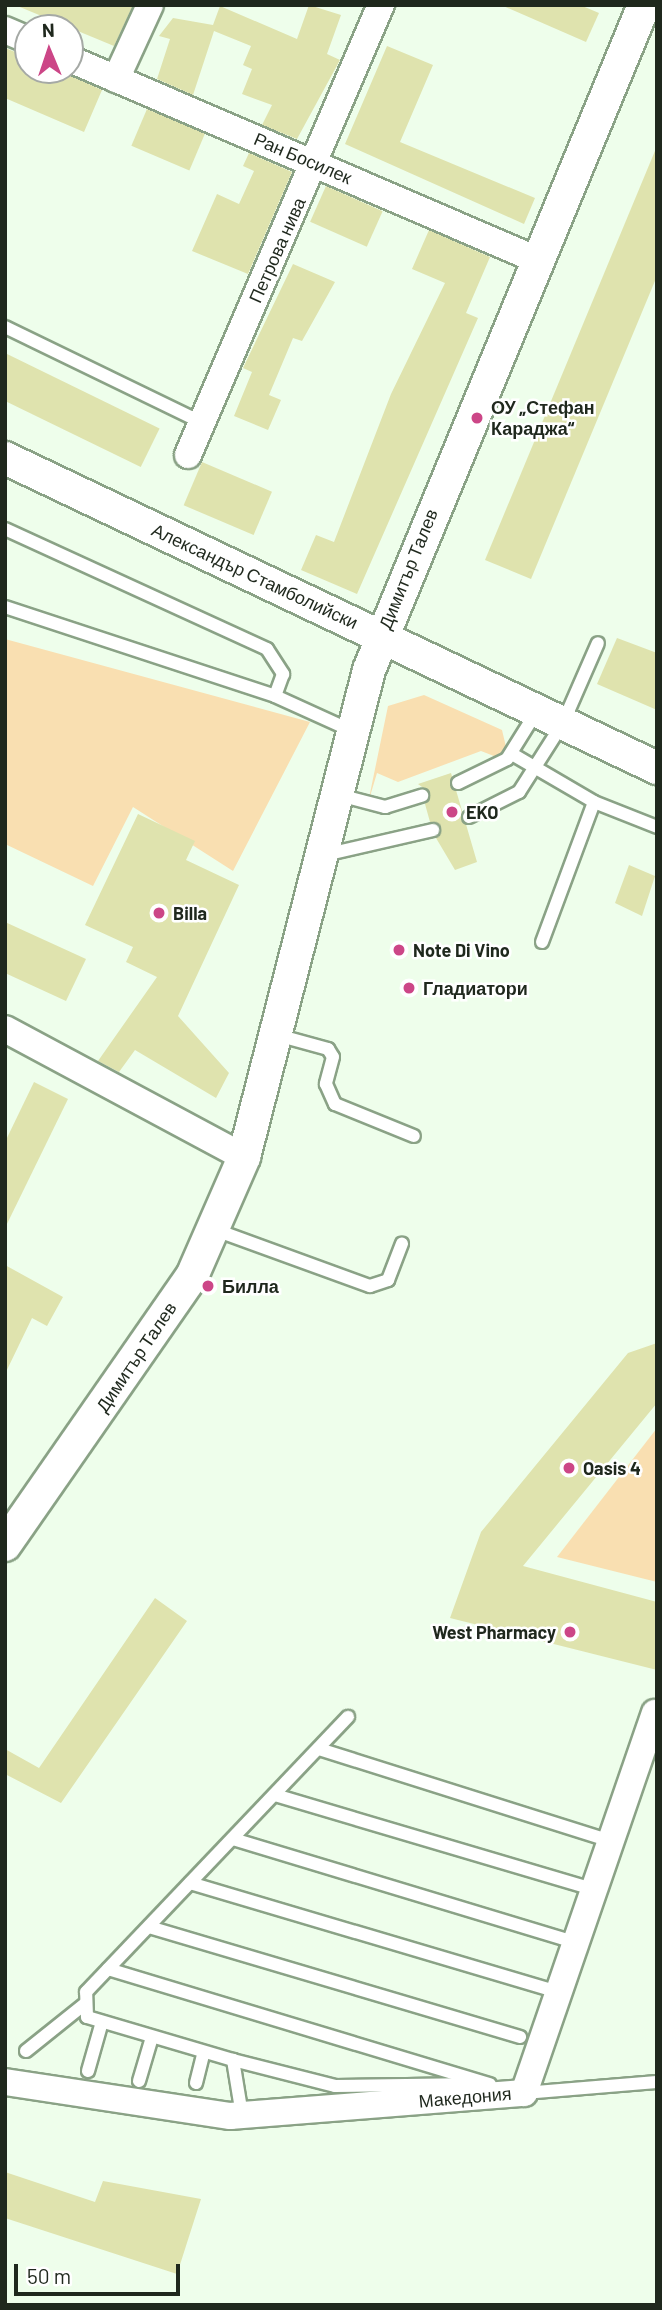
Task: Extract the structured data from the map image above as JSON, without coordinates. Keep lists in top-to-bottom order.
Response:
{
  "streets": {
    "street": [
      "Ран Босилек",
      "Петрова нива",
      "Димитър Талев",
      "Александър Стамболийски",
      "Македония"
    ]
  },
  "crossings": [
    ["Ран Босилек", "Петрова нива"],
    ["Ран Босилек", "Димитър Талев"],
    ["Димитър Талев", "Александър Стамболийски"]
  ],
  "places": [
    "ОУ „Стефан Караджа“",
    "EKO",
    "Billa",
    "Note Di Vino",
    "Гладиатори",
    "Билла",
    "Oasis 4",
    "West Pharmacy"
  ],
  "scale_bar": "50 m",
  "north": "top"
}
